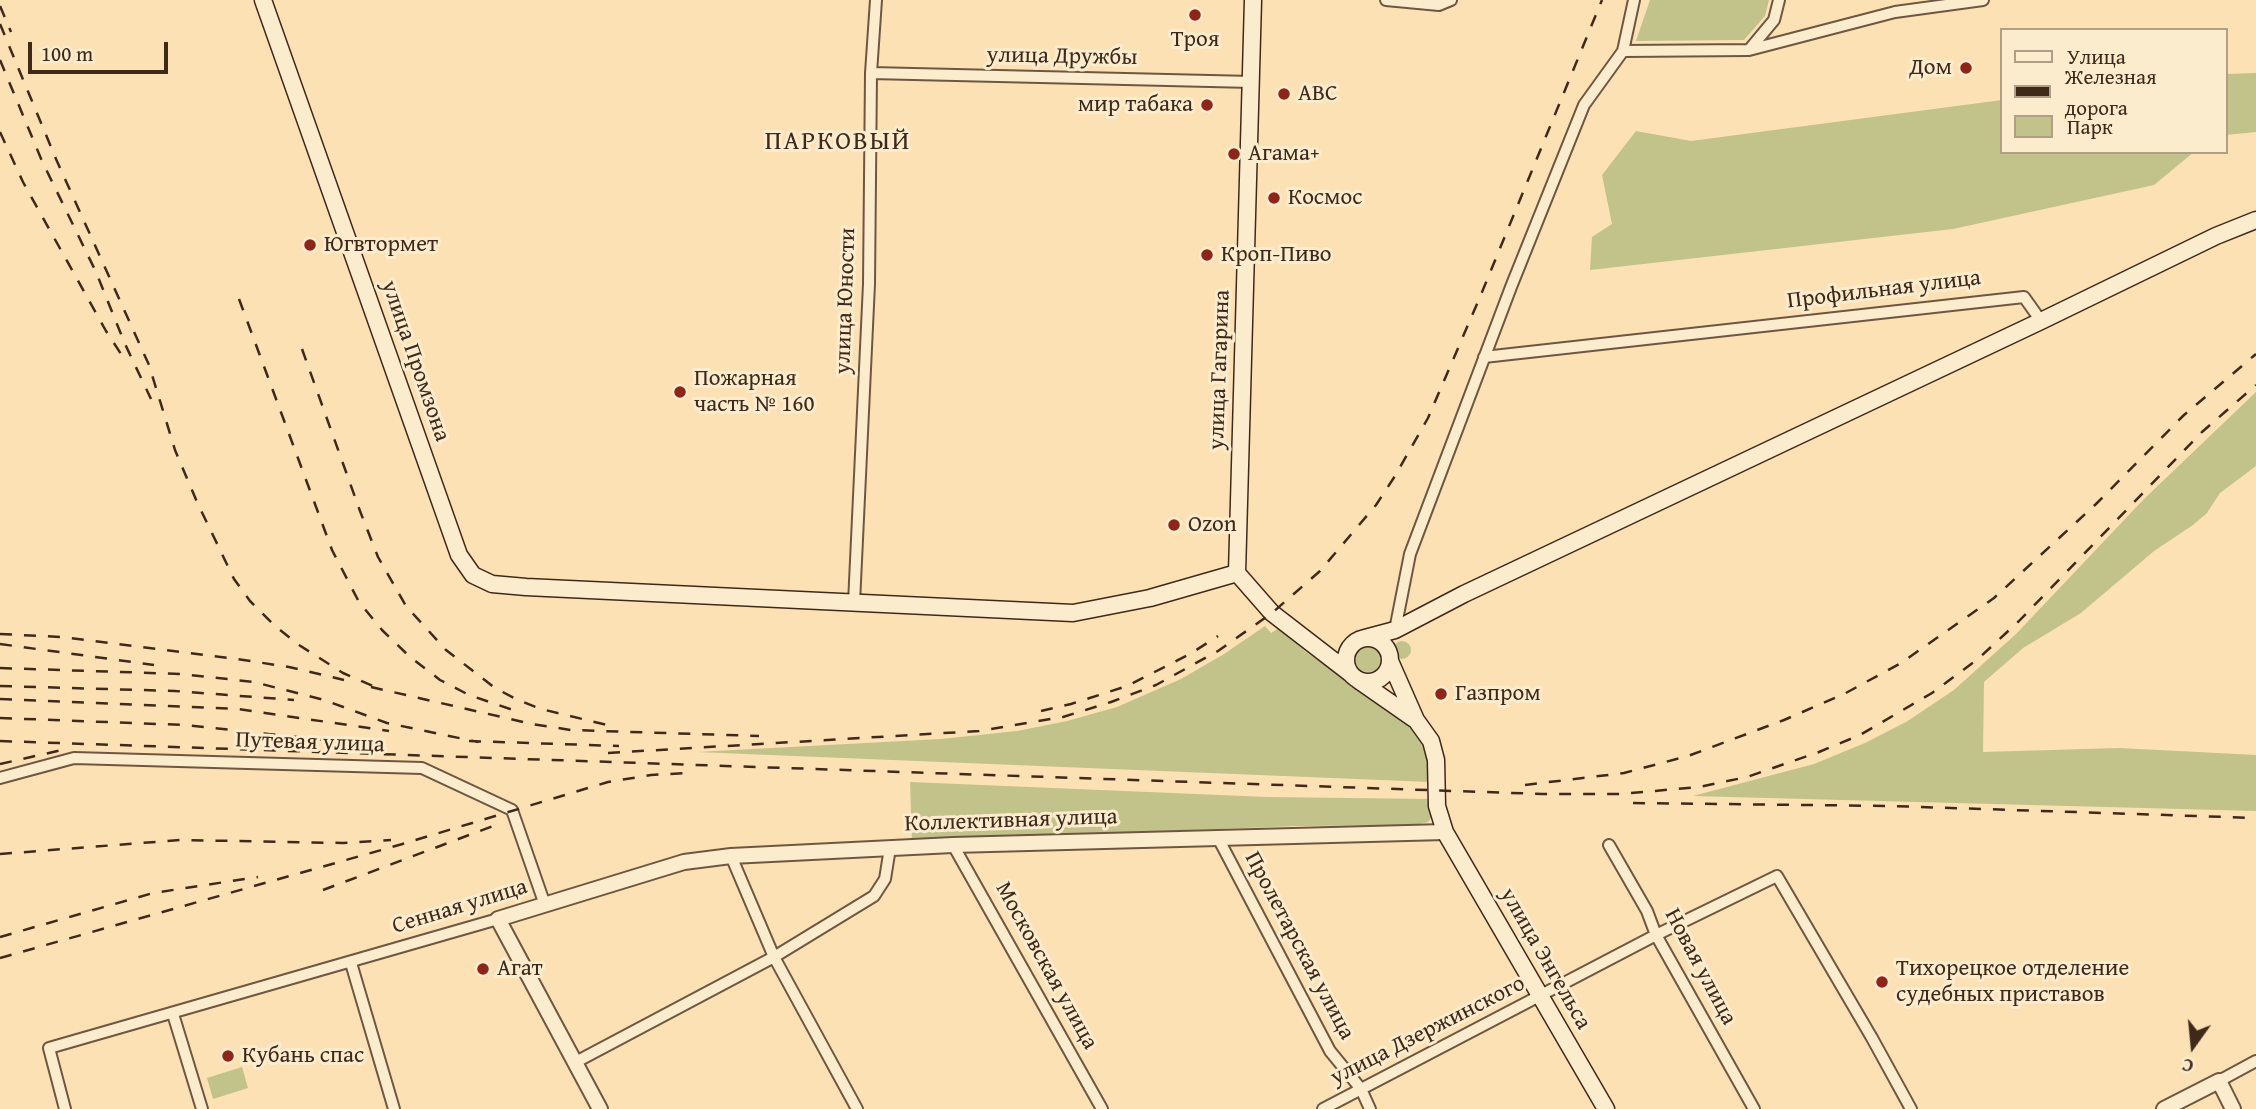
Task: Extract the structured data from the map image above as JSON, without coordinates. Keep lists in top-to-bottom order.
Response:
{
  "streets": {
    "main road": ["улица Промзона", "улица Гагарина", "улица Энгельса"],
    "street": [
      "улица Дружбы",
      "Профильная улица",
      "улица Юности",
      "Путевая улица",
      "Коллективная улица",
      "Сенная улица",
      "Пролетарская улица",
      "Московская улица",
      "Новая улица",
      "улица Дзержинского"
    ]
  },
  "crossings": [
    ["улица Дружбы", "улица Юности"],
    ["улица Дружбы", "улица Гагарина"],
    ["улица Юности", "улица Промзона"],
    ["Путевая улица", "Сенная улица"],
    ["Коллективная улица", "Сенная улица"],
    ["Коллективная улица", "Пролетарская улица"],
    ["Коллективная улица", "улица Энгельса"],
    ["Коллективная улица", "Московская улица"],
    ["Пролетарская улица", "улица Дзержинского"],
    ["улица Энгельса", "улица Дзержинского"],
    ["Новая улица", "улица Дзержинского"]
  ],
  "districts": ["ПАРКОВЫЙ"],
  "places": [
    "Троя",
    "Дом",
    "ABC",
    "мир табака",
    "Агама+",
    "Космос",
    "Югвтормет",
    "Кроп-Пиво",
    "Пожарная часть № 160",
    "Ozon",
    "Газпром",
    "Агат",
    "Тихорецкое отделение судебных приставов",
    "Кубань спас"
  ],
  "legend": ["Улица", "Железная дорога", "Парк"],
  "scale_bar": "100 m",
  "north": "bottom"
}
